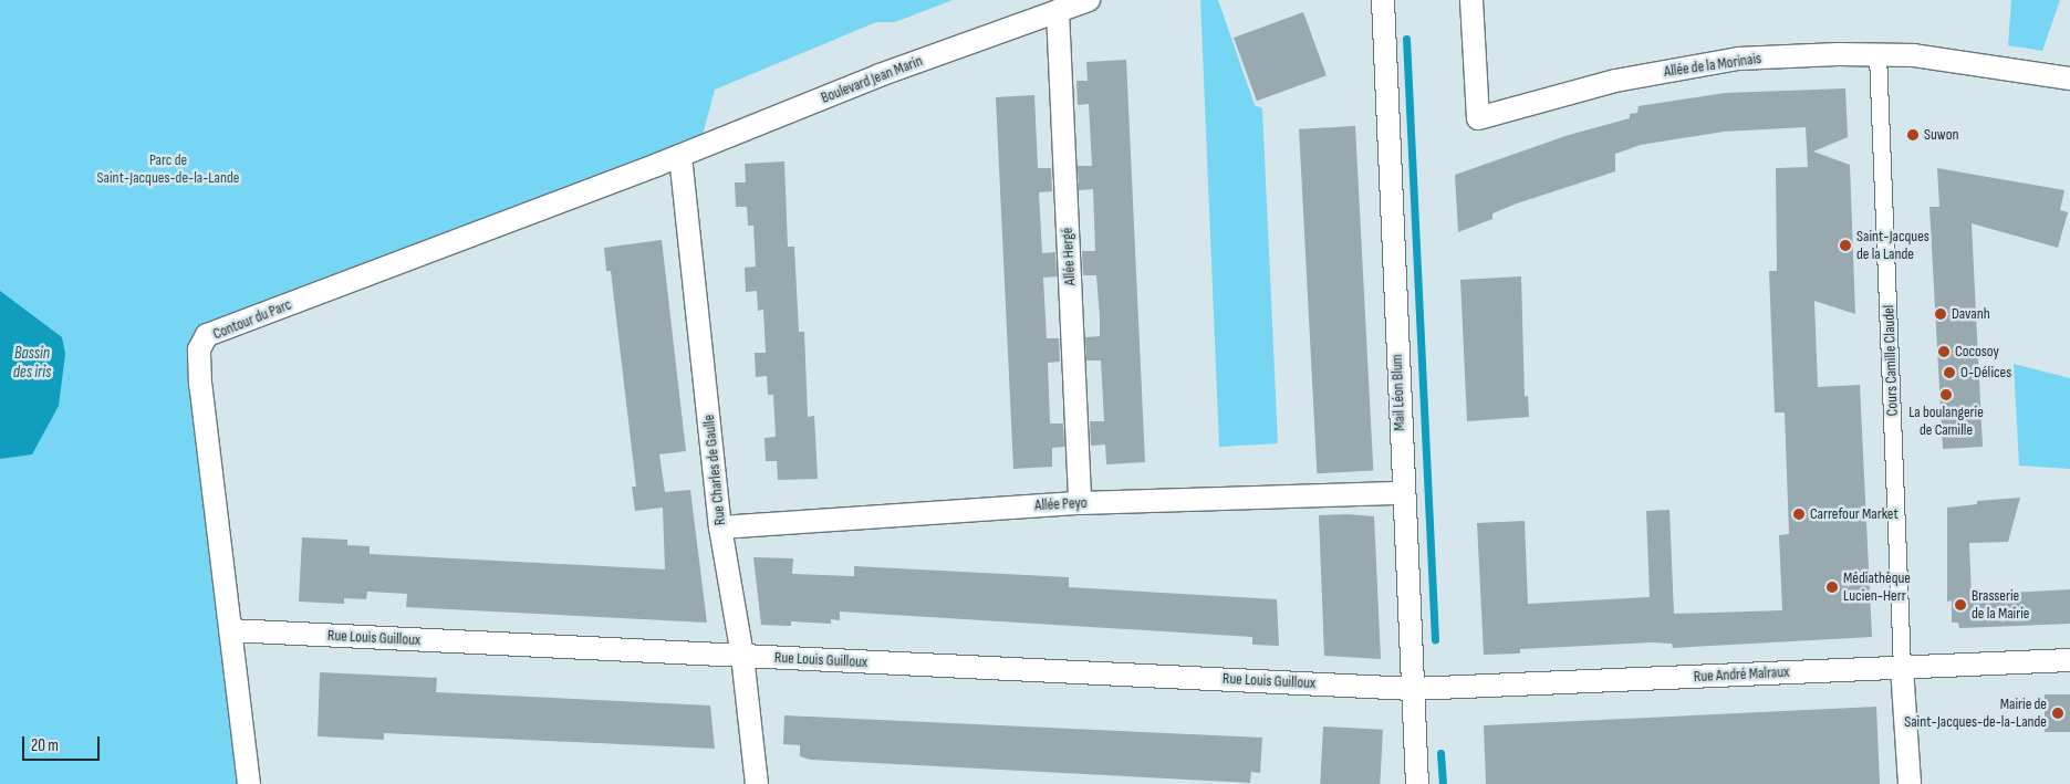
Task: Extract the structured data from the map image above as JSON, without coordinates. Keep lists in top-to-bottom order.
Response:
{
  "streets": {
    "street": [
      "Allée de la Morinais",
      "Boulevard Jean Marin",
      "Allée Hergé",
      "Contour du Parc",
      "Cours Camille Claudel",
      "Mail Léon Blum",
      "Rue Charles de Gaulle",
      "Allée Peyo",
      "Rue Louis Guilloux",
      "Rue André Malraux"
    ]
  },
  "crossings": [
    ["Allée de la Morinais", "Cours Camille Claudel"],
    ["Boulevard Jean Marin", "Allée Hergé"],
    ["Boulevard Jean Marin", "Contour du Parc"],
    ["Boulevard Jean Marin", "Rue Charles de Gaulle"],
    ["Allée Hergé", "Allée Peyo"],
    ["Contour du Parc", "Rue Louis Guilloux"],
    ["Cours Camille Claudel", "Rue André Malraux"],
    ["Mail Léon Blum", "Allée Peyo"],
    ["Mail Léon Blum", "Rue Louis Guilloux"],
    ["Mail Léon Blum", "Rue André Malraux"],
    ["Rue Charles de Gaulle", "Allée Peyo"],
    ["Rue Charles de Gaulle", "Rue Louis Guilloux"],
    ["Rue Louis Guilloux", "Rue André Malraux"]
  ],
  "water": ["Bassin des iris"],
  "parks": ["Parc de Saint-Jacques-de-la-Lande"],
  "places": [
    "Suwon",
    "Saint-Jacques de la Lande",
    "Davanh",
    "Cocosoy",
    "O-Délices",
    "La boulangerie de Camille",
    "Carrefour Market",
    "Médiathèque Lucien-Herr",
    "Brasserie de la Mairie",
    "Mairie de Saint-Jacques-de-la-Lande"
  ],
  "scale_bar": "20 m"
}
